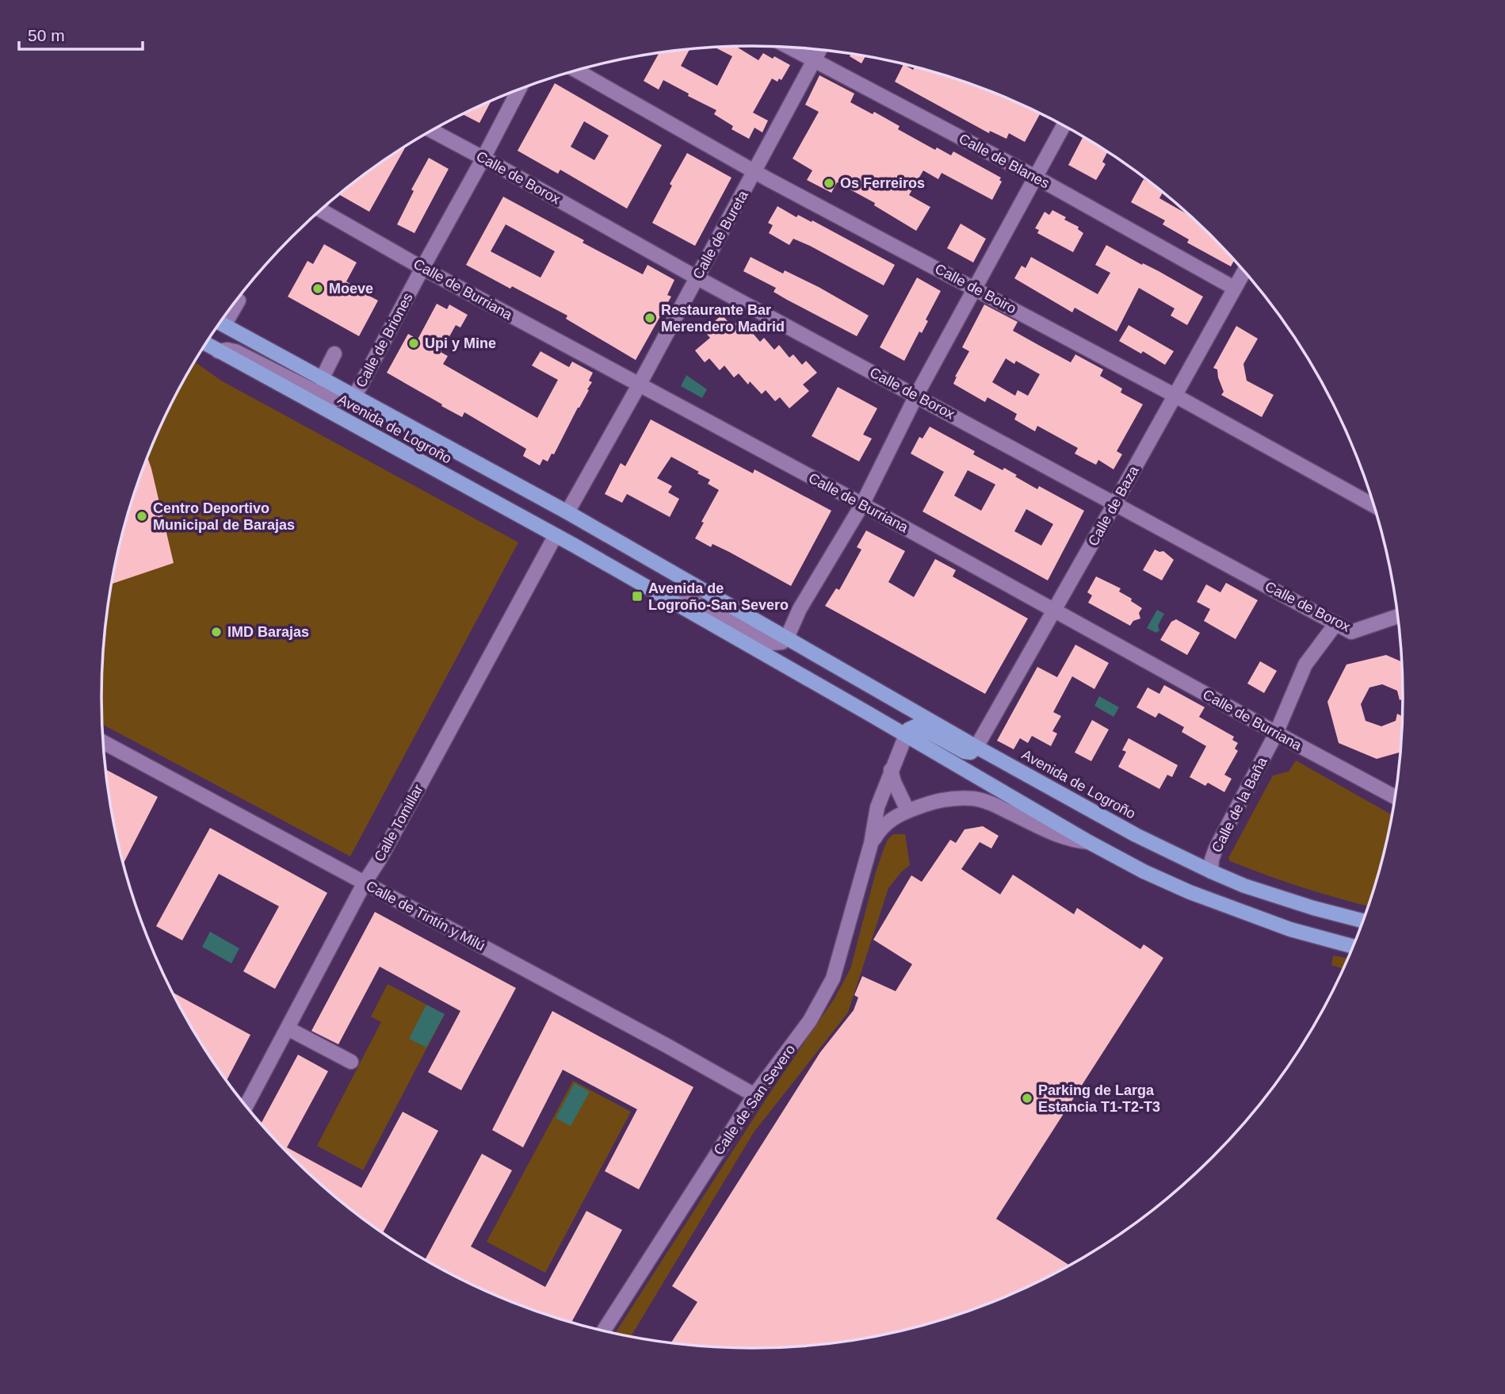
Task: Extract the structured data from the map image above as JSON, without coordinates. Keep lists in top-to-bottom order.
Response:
{
  "streets": {
    "main road": ["Avenida de Logroño"],
    "street": [
      "Calle de Blanes",
      "Calle de Borox",
      "Calle de Bureta",
      "Calle de Boiro",
      "Calle de Burriana",
      "Calle de Briones",
      "Calle de Baza",
      "Calle de la Baña",
      "Calle Tomillar",
      "Calle de Tintín y Milú",
      "Calle de San Severo"
    ]
  },
  "crossings": [
    ["Calle de Blanes", "Calle de Bureta"],
    ["Calle de Blanes", "Calle de Baza"],
    ["Calle de Borox", "Calle de Bureta"],
    ["Calle de Borox", "Calle de Briones"],
    ["Calle de Borox", "Calle de Baza"],
    ["Calle de Borox", "Calle de la Baña"],
    ["Calle de Bureta", "Calle de Boiro"],
    ["Calle de Bureta", "Calle de Burriana"],
    ["Calle de Bureta", "Avenida de Logroño"],
    ["Calle de Boiro", "Calle de Baza"],
    ["Calle de Burriana", "Calle de Briones"],
    ["Calle de Burriana", "Calle de Baza"],
    ["Calle de Burriana", "Calle de la Baña"],
    ["Calle de Briones", "Avenida de Logroño"],
    ["Avenida de Logroño", "Calle de Baza"],
    ["Avenida de Logroño", "Calle de la Baña"],
    ["Avenida de Logroño", "Calle Tomillar"],
    ["Avenida de Logroño", "Calle de San Severo"],
    ["Calle Tomillar", "Calle de Tintín y Milú"],
    ["Calle de Tintín y Milú", "Calle de San Severo"]
  ],
  "places": {
    "other": [
      "Os Ferreiros",
      "Moeve",
      "Restaurante Bar Merendero Madrid",
      "Upi y Mine",
      "Centro Deportivo Municipal de Barajas",
      "IMD Barajas",
      "Parking de Larga Estancia T1-T2-T3"
    ],
    "transit": ["Avenida de Logroño-San Severo"]
  },
  "scale_bar": "50 m"
}
